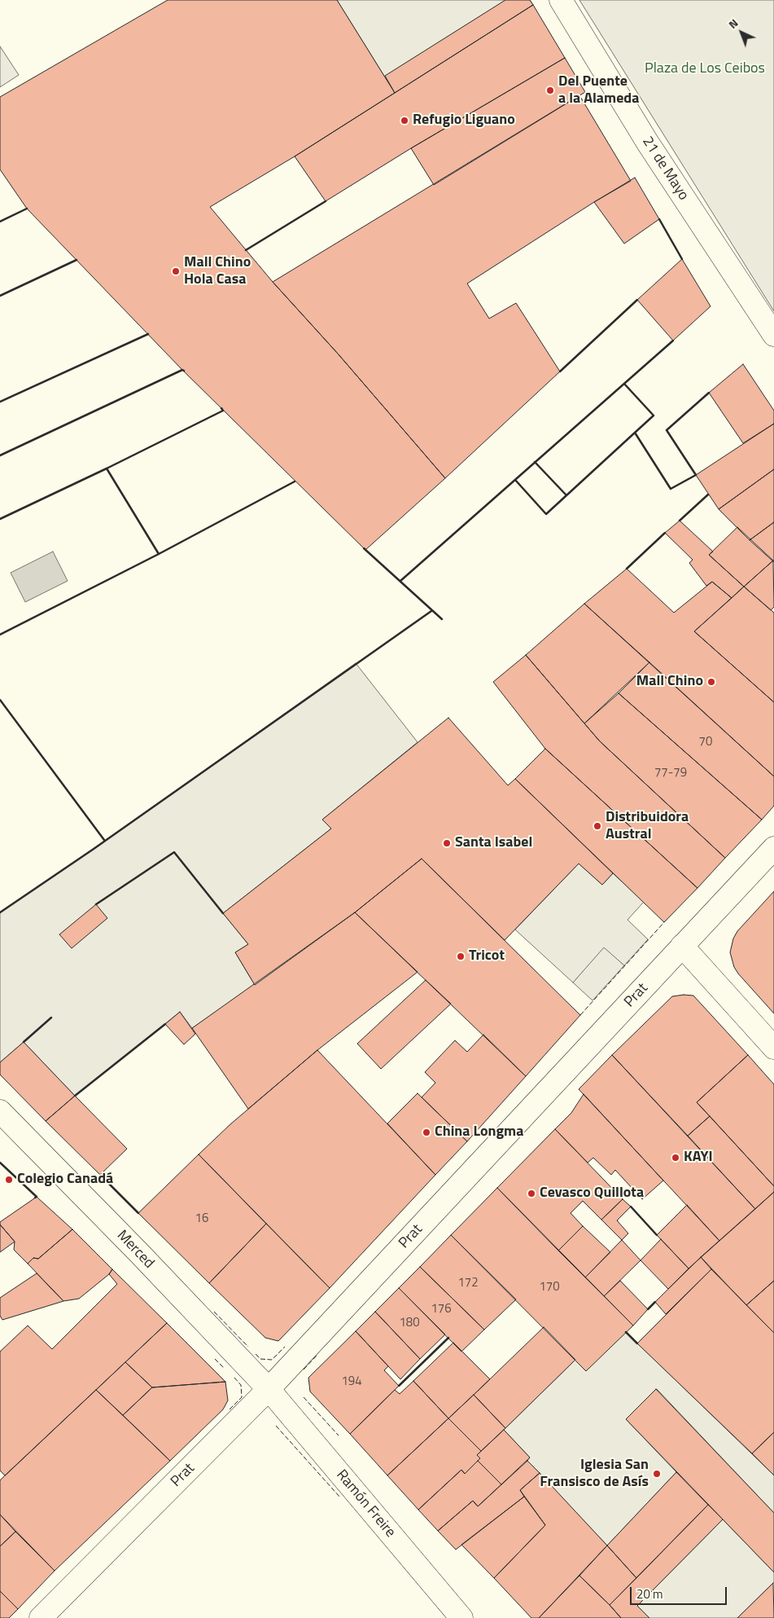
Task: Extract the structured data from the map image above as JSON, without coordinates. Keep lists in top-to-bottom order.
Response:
{
  "streets": {
    "street": [
      "21 de Mayo",
      "Prat",
      "Merced",
      "Ramón Freire"
    ]
  },
  "crossings": [
    ["Prat", "Merced"],
    ["Prat", "Ramón Freire"],
    ["Merced", "Ramón Freire"]
  ],
  "parks": ["Plaza de Los Ceibos"],
  "places": [
    "Del Puente a la Alameda",
    "Refugio Liguano",
    "Mall Chino Hola Casa",
    "Mall Chino",
    "Distribuidora Austral",
    "Santa Isabel",
    "Tricot",
    "China Longma",
    "KAYI",
    "Colegio Canadá",
    "Cevasco Quillota",
    "Iglesia San Fransisco de Asís"
  ],
  "house_numbers": [
    "70",
    "77-79",
    "16",
    "172",
    "170",
    "176",
    "180",
    "194"
  ],
  "scale_bar": "20 m",
  "north": "top left"
}
